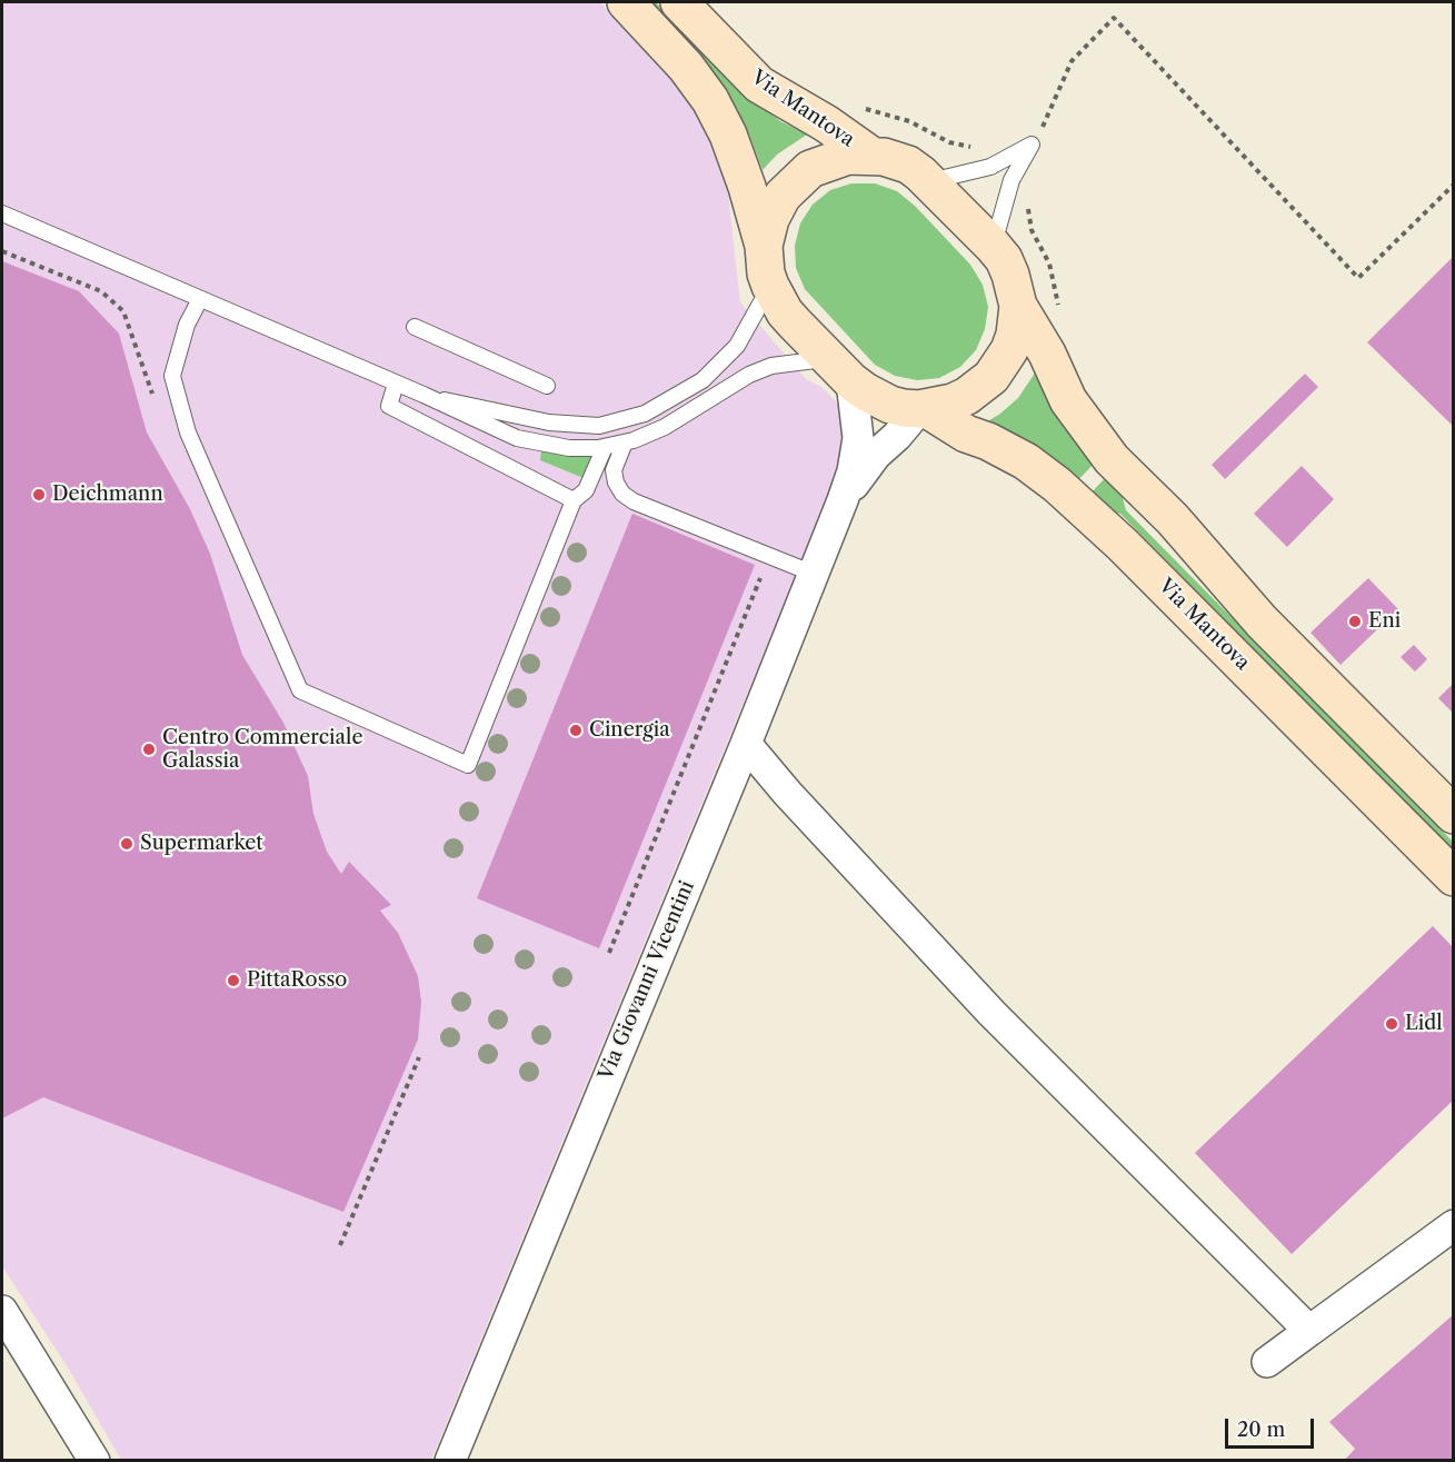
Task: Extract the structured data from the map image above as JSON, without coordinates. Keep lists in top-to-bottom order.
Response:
{
  "streets": {
    "main road": ["Via Mantova"],
    "street": ["Via Giovanni Vicentini"]
  },
  "crossings": [
    ["Via Mantova", "Via Giovanni Vicentini"]
  ],
  "places": [
    "Deichmann",
    "Eni",
    "Cinergia",
    "Centro Commerciale Galassia",
    "Supermarket",
    "PittaRosso",
    "Lidl"
  ],
  "scale_bar": "20 m"
}
